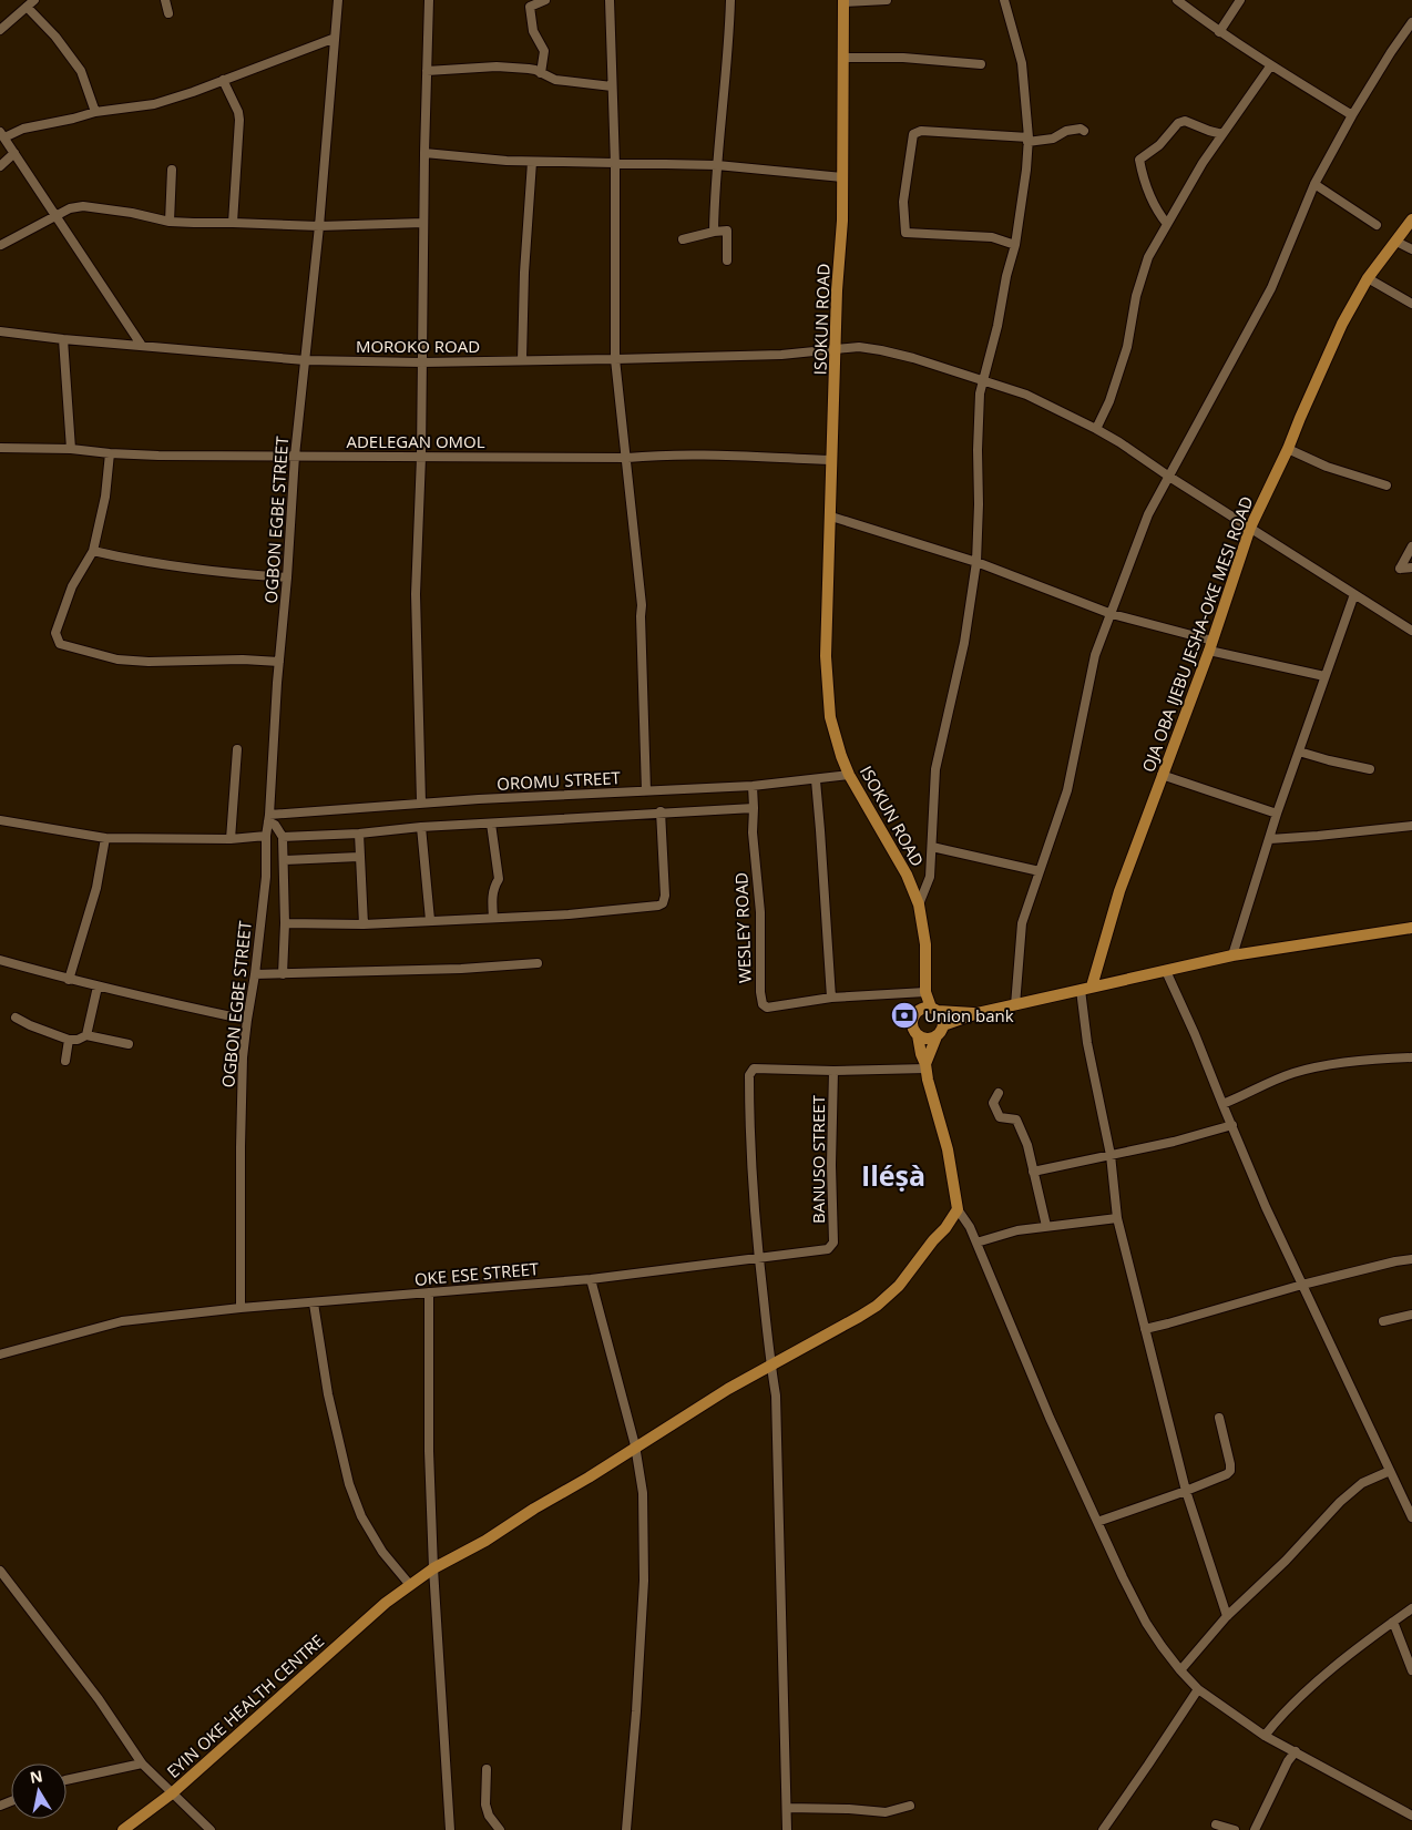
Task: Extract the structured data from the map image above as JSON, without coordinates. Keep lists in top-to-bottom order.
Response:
{
  "streets": {
    "main road": ["ISOKUN ROAD", "OJA OBA IJEBU JESHA-OKE MESI ROAD", "EYIN OKE HEALTH CENTRE"],
    "street": [
      "MOROKO ROAD",
      "ADELEGAN OMOL",
      "OGBON EGBE STREET",
      "OROMU STREET",
      "WESLEY ROAD",
      "BANUSO STREET",
      "OKE ESE STREET"
    ]
  },
  "crossings": [
    ["ISOKUN ROAD", "MOROKO ROAD"],
    ["ISOKUN ROAD", "ADELEGAN OMOL"],
    ["ISOKUN ROAD", "OROMU STREET"],
    ["ISOKUN ROAD", "WESLEY ROAD"],
    ["MOROKO ROAD", "OGBON EGBE STREET"],
    ["MOROKO ROAD", "OJA OBA IJEBU JESHA-OKE MESI ROAD"],
    ["ADELEGAN OMOL", "OGBON EGBE STREET"],
    ["OGBON EGBE STREET", "OROMU STREET"],
    ["OGBON EGBE STREET", "OKE ESE STREET"],
    ["OROMU STREET", "WESLEY ROAD"],
    ["BANUSO STREET", "OKE ESE STREET"]
  ],
  "districts": ["Iléṣà"],
  "places": {
    "bank": ["Union bank"]
  },
  "north": "top"
}
